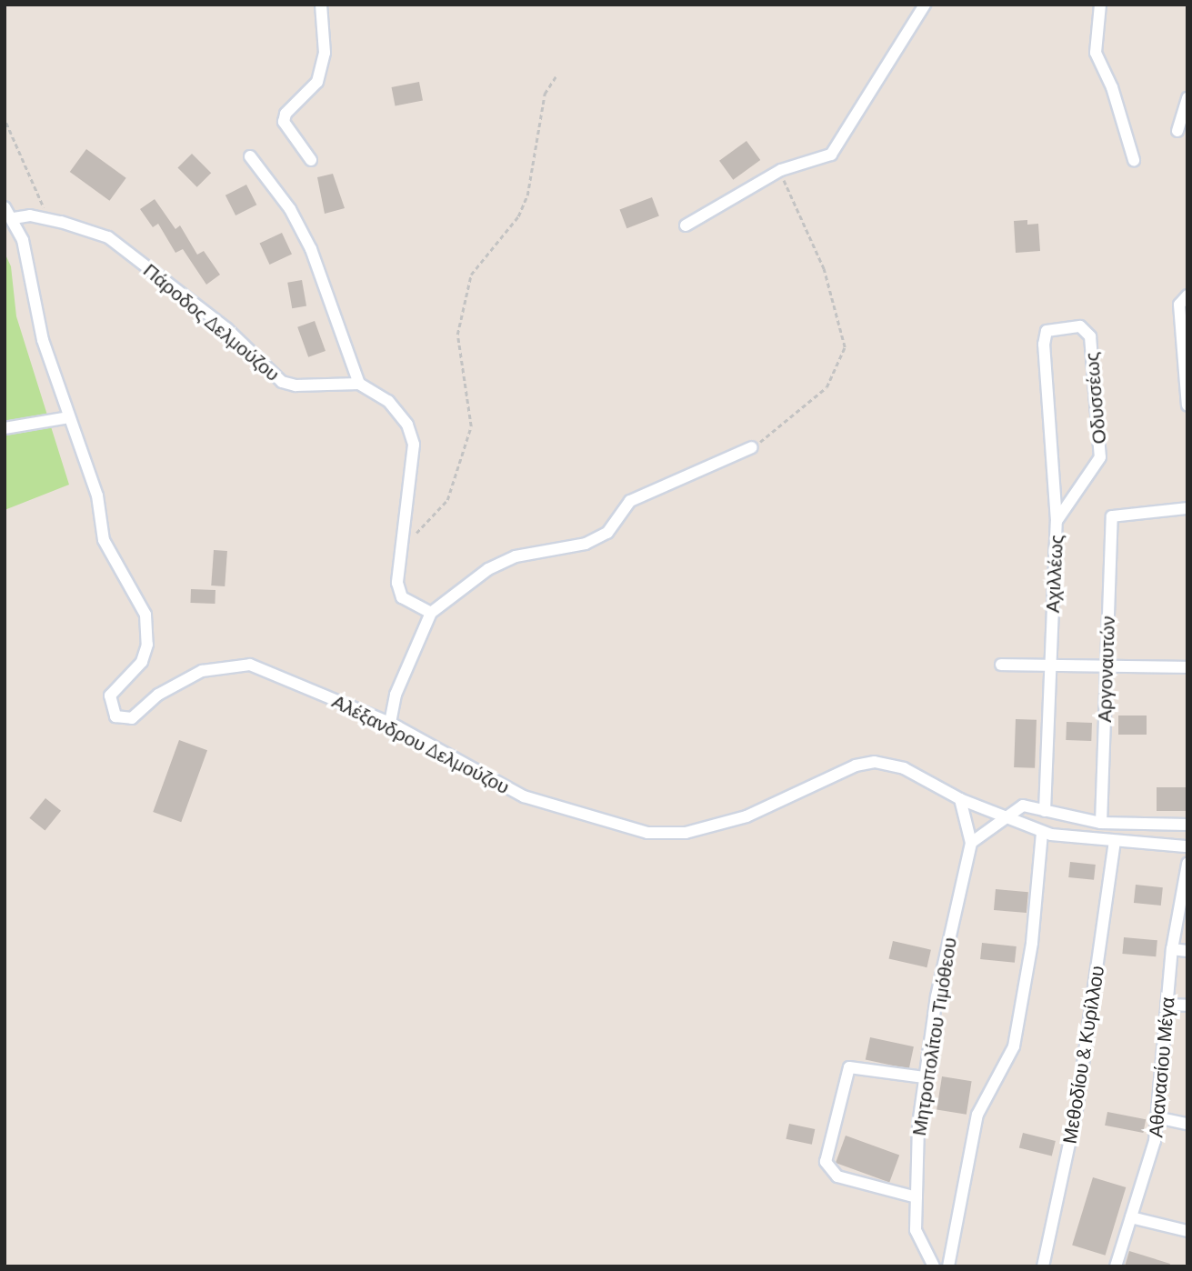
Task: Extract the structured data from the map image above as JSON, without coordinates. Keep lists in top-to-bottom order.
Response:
{
  "streets": {
    "street": [
      "Πάροδος Δελμούζου",
      "Οδυσσέως",
      "Αχιλλέως",
      "Αργοναυτών",
      "Αλέξανδρου Δελμούζου",
      "Μητροπολίτου Τιμόθεου",
      "Μεθοδίου & Κυρίλλου",
      "Αθανασίου Μέγα"
    ]
  },
  "crossings": [
    ["Πάροδος Δελμούζου", "Αλέξανδρου Δελμούζου"],
    ["Οδυσσέως", "Αχιλλέως"],
    ["Αλέξανδρου Δελμούζου", "Μεθοδίου & Κυρίλλου"]
  ]
}
